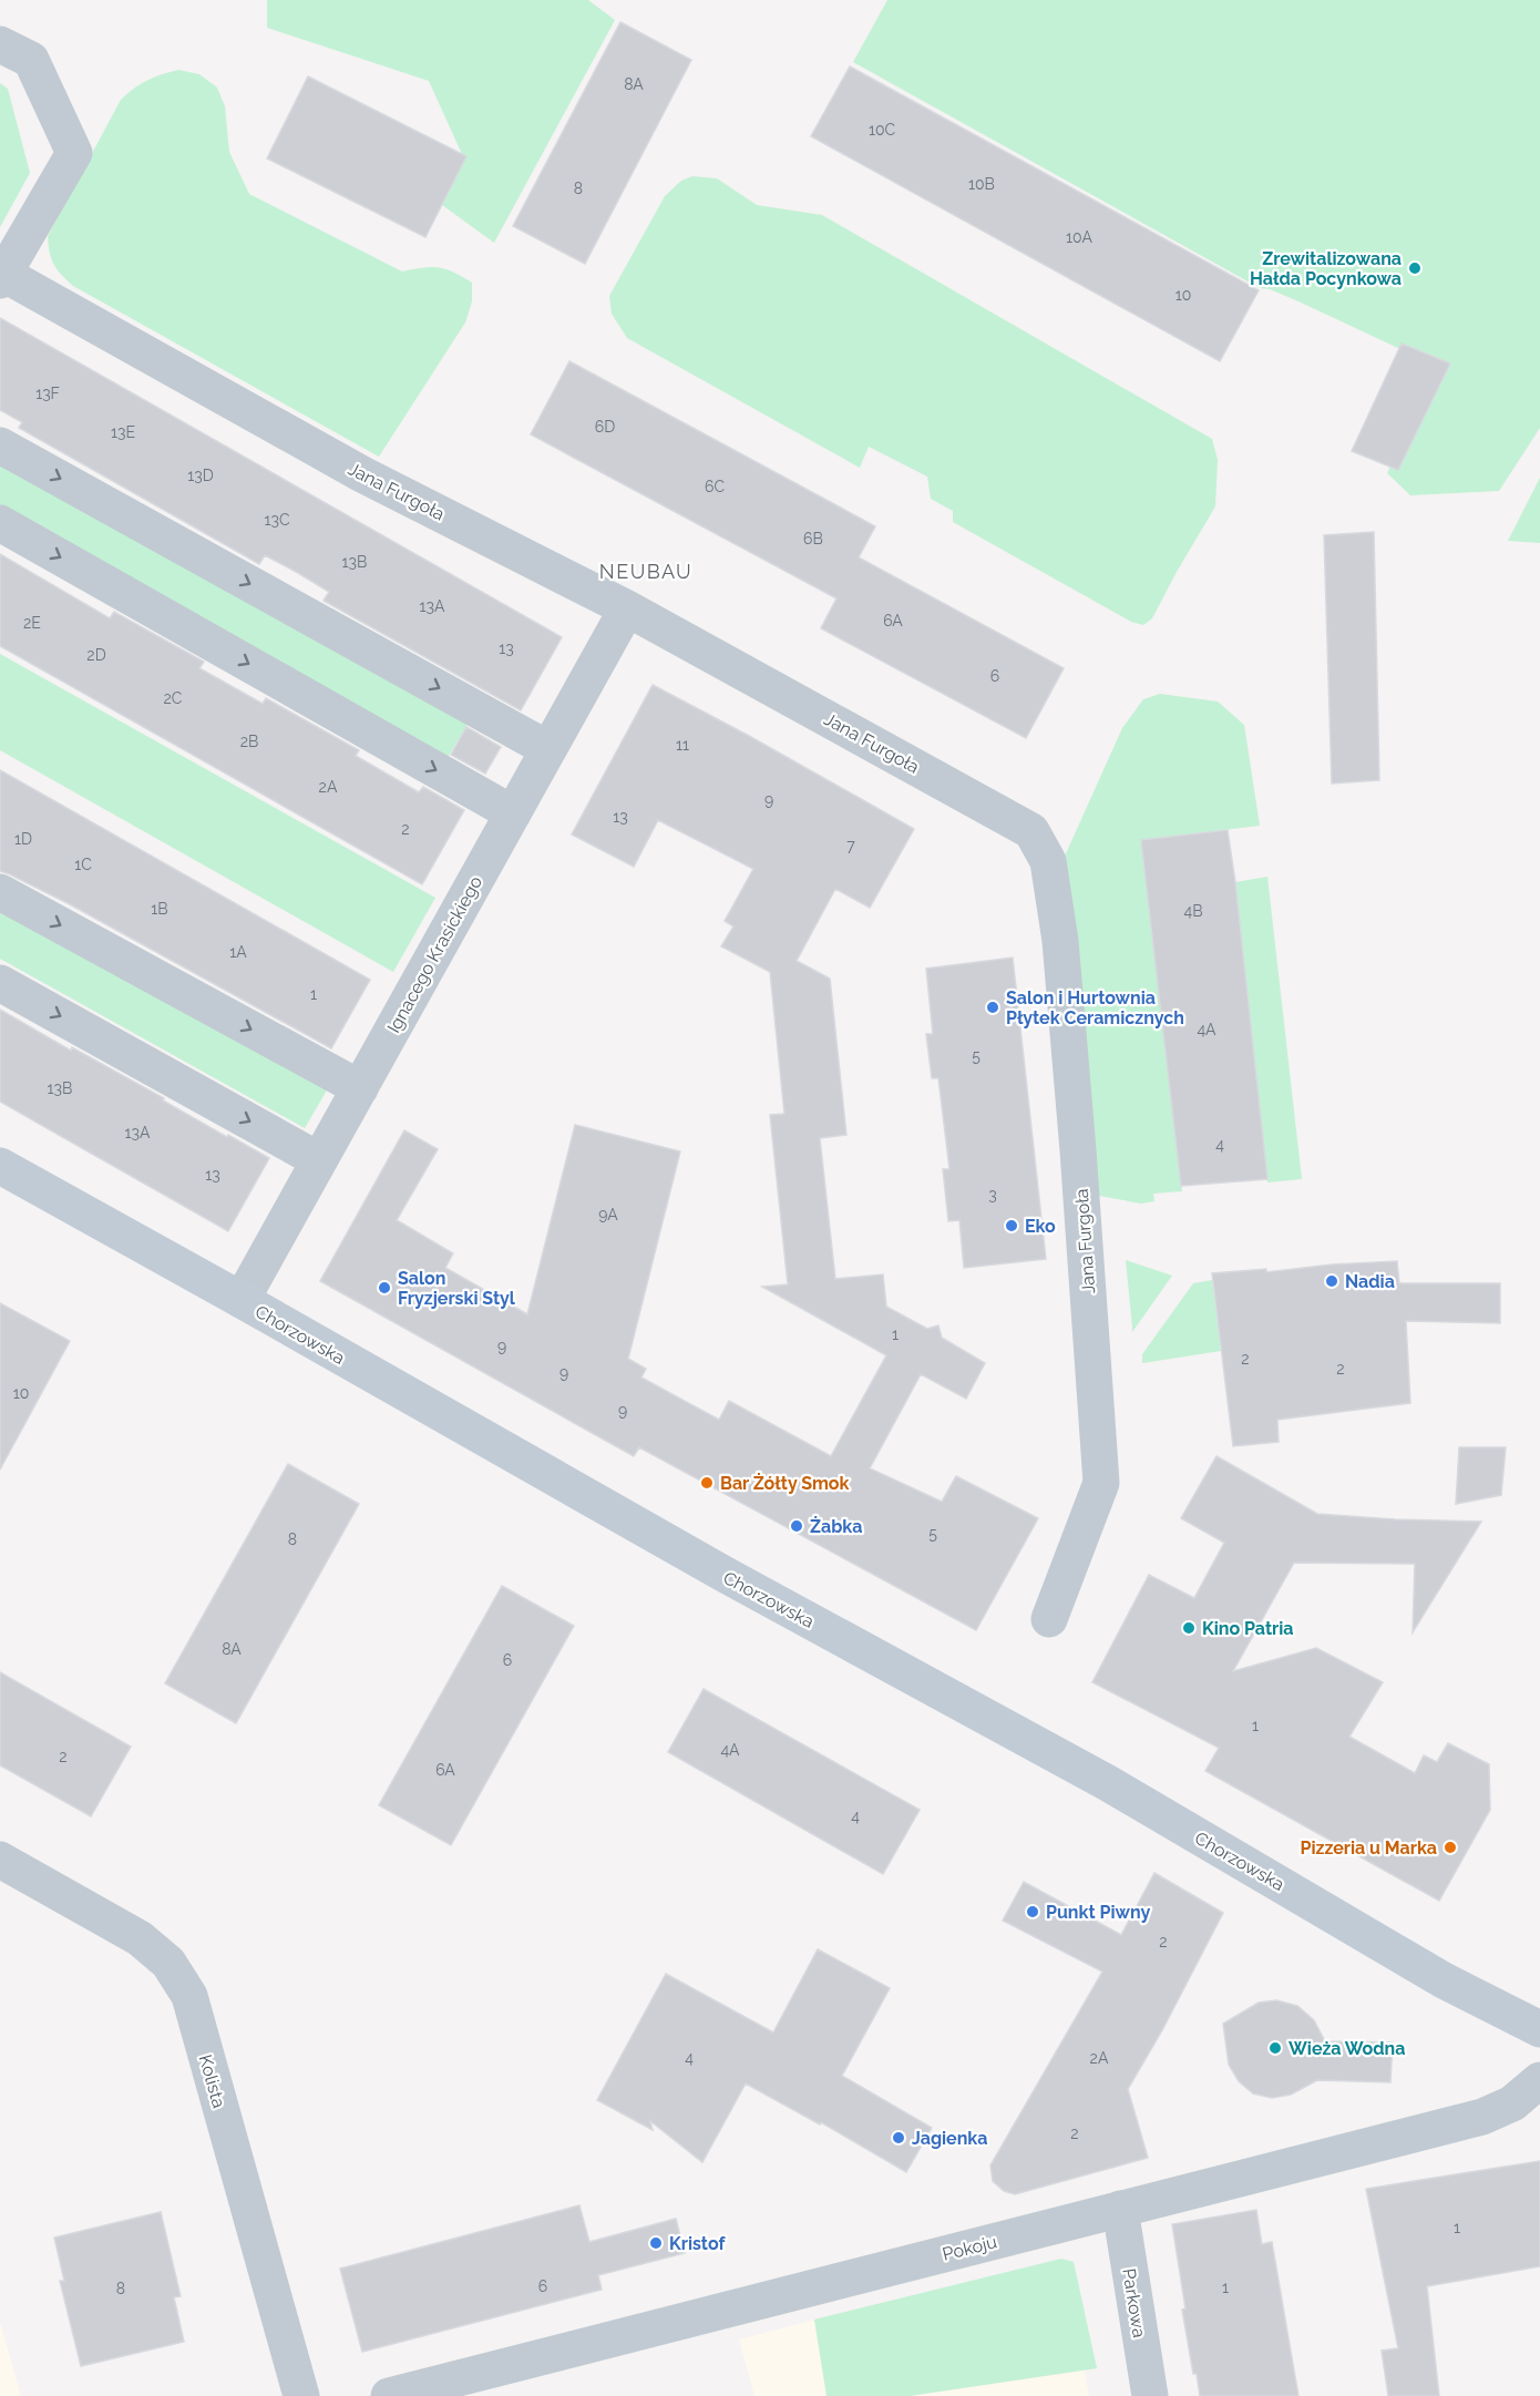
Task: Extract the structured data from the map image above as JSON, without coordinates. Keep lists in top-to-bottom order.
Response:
{
  "streets": {
    "street": [
      "Jana Furgoła",
      "Ignacego Krasickiego",
      "Chorzowska",
      "Kolista",
      "Pokoju",
      "Parkowa"
    ]
  },
  "crossings": [
    ["Jana Furgoła", "Ignacego Krasickiego"],
    ["Ignacego Krasickiego", "Chorzowska"],
    ["Pokoju", "Parkowa"]
  ],
  "districts": ["NEUBAU"],
  "places": [
    "Zrewitalizowana Hałda Pocynkowa",
    "Salon i Hurtownia Płytek Ceramicznych",
    "Eko",
    "Nadia",
    "Salon Fryzjerski Styl",
    "Bar Żółty Smok",
    "Żabka",
    "Kino Patria",
    "Pizzeria u Marka",
    "Punkt Piwny",
    "Wieża Wodna",
    "Jagienka",
    "Kristof"
  ],
  "house_numbers": [
    "8A",
    "10C",
    "10B",
    "8",
    "10A",
    "10",
    "13F",
    "6D",
    "13E",
    "13D",
    "6C",
    "13C",
    "6B",
    "13B",
    "13A",
    "6A",
    "2E",
    "13",
    "2D",
    "6",
    "2C",
    "2B",
    "11",
    "2A",
    "9",
    "13",
    "2",
    "1D",
    "7",
    "1C",
    "1B",
    "4B",
    "1A",
    "1",
    "4A",
    "5",
    "13B",
    "13A",
    "4",
    "13",
    "3",
    "9A",
    "1",
    "9",
    "2",
    "2",
    "9",
    "10",
    "9",
    "5",
    "8",
    "8A",
    "6",
    "1",
    "4A",
    "2",
    "6A",
    "4",
    "2",
    "4",
    "2A",
    "2",
    "1",
    "6",
    "1",
    "8"
  ]
}
